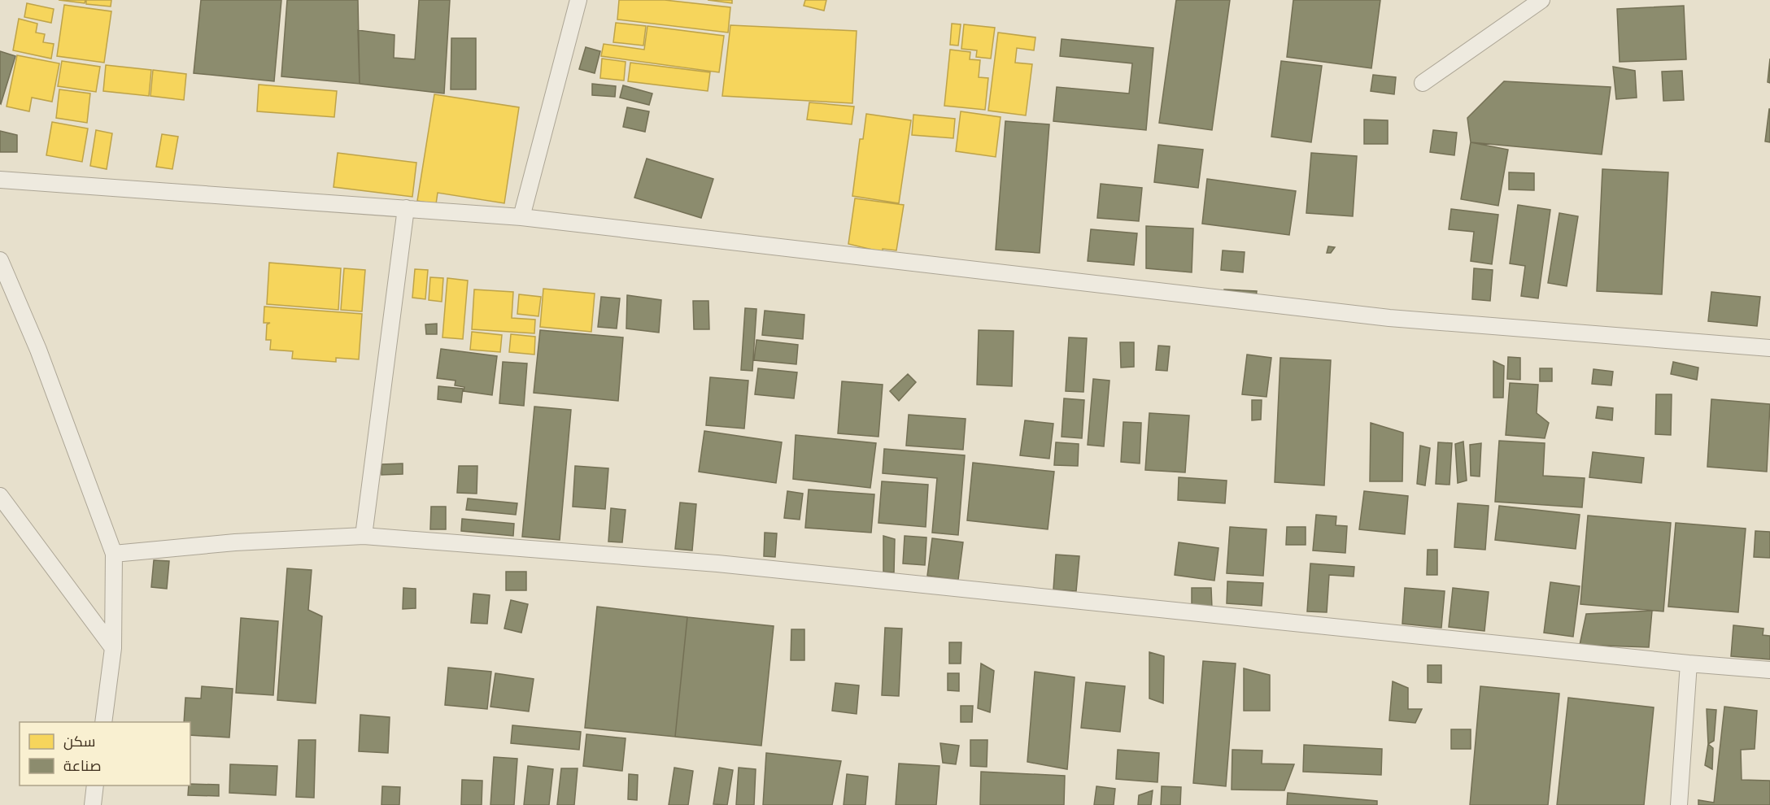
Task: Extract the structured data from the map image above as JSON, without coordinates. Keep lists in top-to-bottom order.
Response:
{
  "legend": ["سكن", "صناعة"]
}
